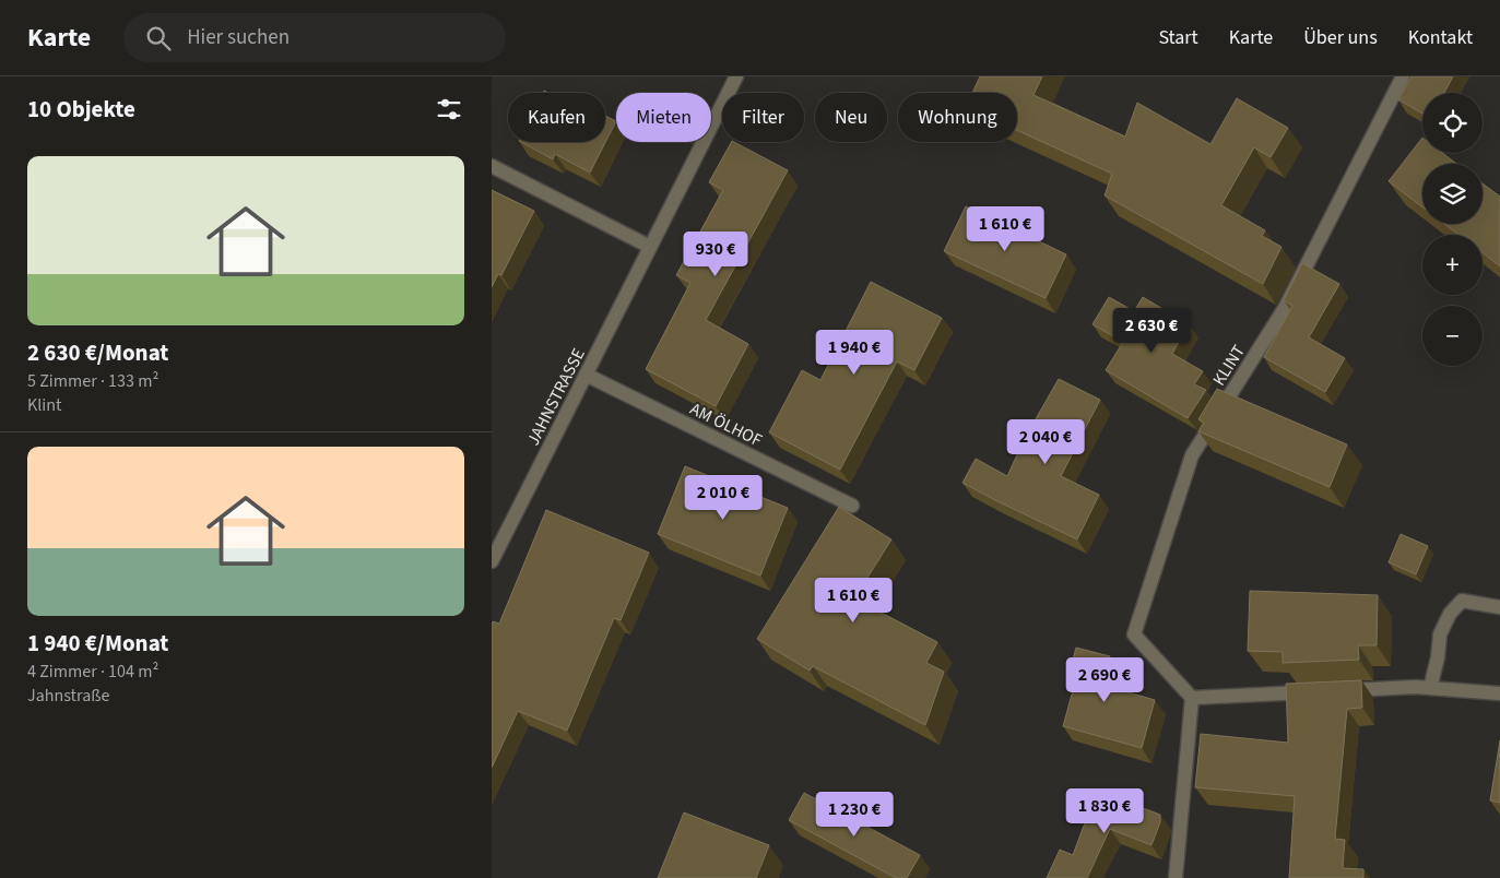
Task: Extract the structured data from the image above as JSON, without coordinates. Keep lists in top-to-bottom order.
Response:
{
  "streets": {
    "street": ["KLINT", "JAHNSTRASSE", "AM ÖLHOF"]
  },
  "crossings": [
    ["JAHNSTRASSE", "AM ÖLHOF"]
  ],
  "page": {
    "header": "Karte",
    "search": "Hier suchen",
    "nav": [
      "Start",
      "Karte",
      "Über uns",
      "Kontakt"
    ],
    "heading": "10 Objekte",
    "map_buttons": ["+", "−"],
    "chip": [
      "Kaufen",
      "Mieten",
      "Filter",
      "Neu",
      "Wohnung"
    ],
    "list": [
      {
        "name": "2 630 €/Monat",
        "note": "5 Zimmer · 133 m² · Klint"
      },
      {
        "name": "1 940 €/Monat",
        "note": "4 Zimmer · 104 m² · Jahnstraße"
      }
    ],
    "price": [
      "1 610 €",
      "930 €",
      "2 630 €",
      "1 940 €",
      "2 040 €",
      "2 010 €",
      "1 610 €",
      "2 690 €",
      "1 830 €",
      "1 230 €"
    ]
  }
}
